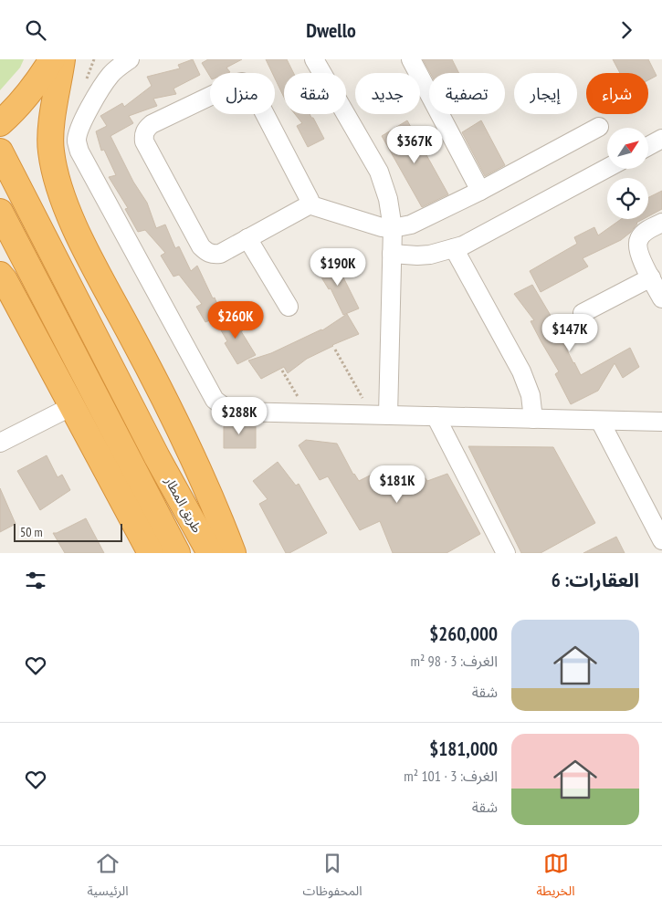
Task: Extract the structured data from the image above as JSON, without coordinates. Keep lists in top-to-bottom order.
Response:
{
  "streets": {
    "highway": ["طريق المطار"]
  },
  "scale_bar": "50 m",
  "north": "top right",
  "page": {
    "header": "Dwello",
    "chip": [
      "شراء",
      "إيجار",
      "تصفية",
      "جديد",
      "شقة",
      "منزل"
    ],
    "price": [
      "$367K",
      "$190K",
      "$260K",
      "$147K",
      "$288K",
      "$181K"
    ],
    "scale": "50 m",
    "heading": "العقارات: 6",
    "list": [
      {
        "name": "$260,000",
        "note": "الغرف: 3 · 98 m² · شقة"
      },
      {
        "name": "$181,000",
        "note": "الغرف: 3 · 101 m² · شقة"
      }
    ],
    "tabs": ["الخريطة", "المحفوظات", "الرئيسية"]
  }
}
